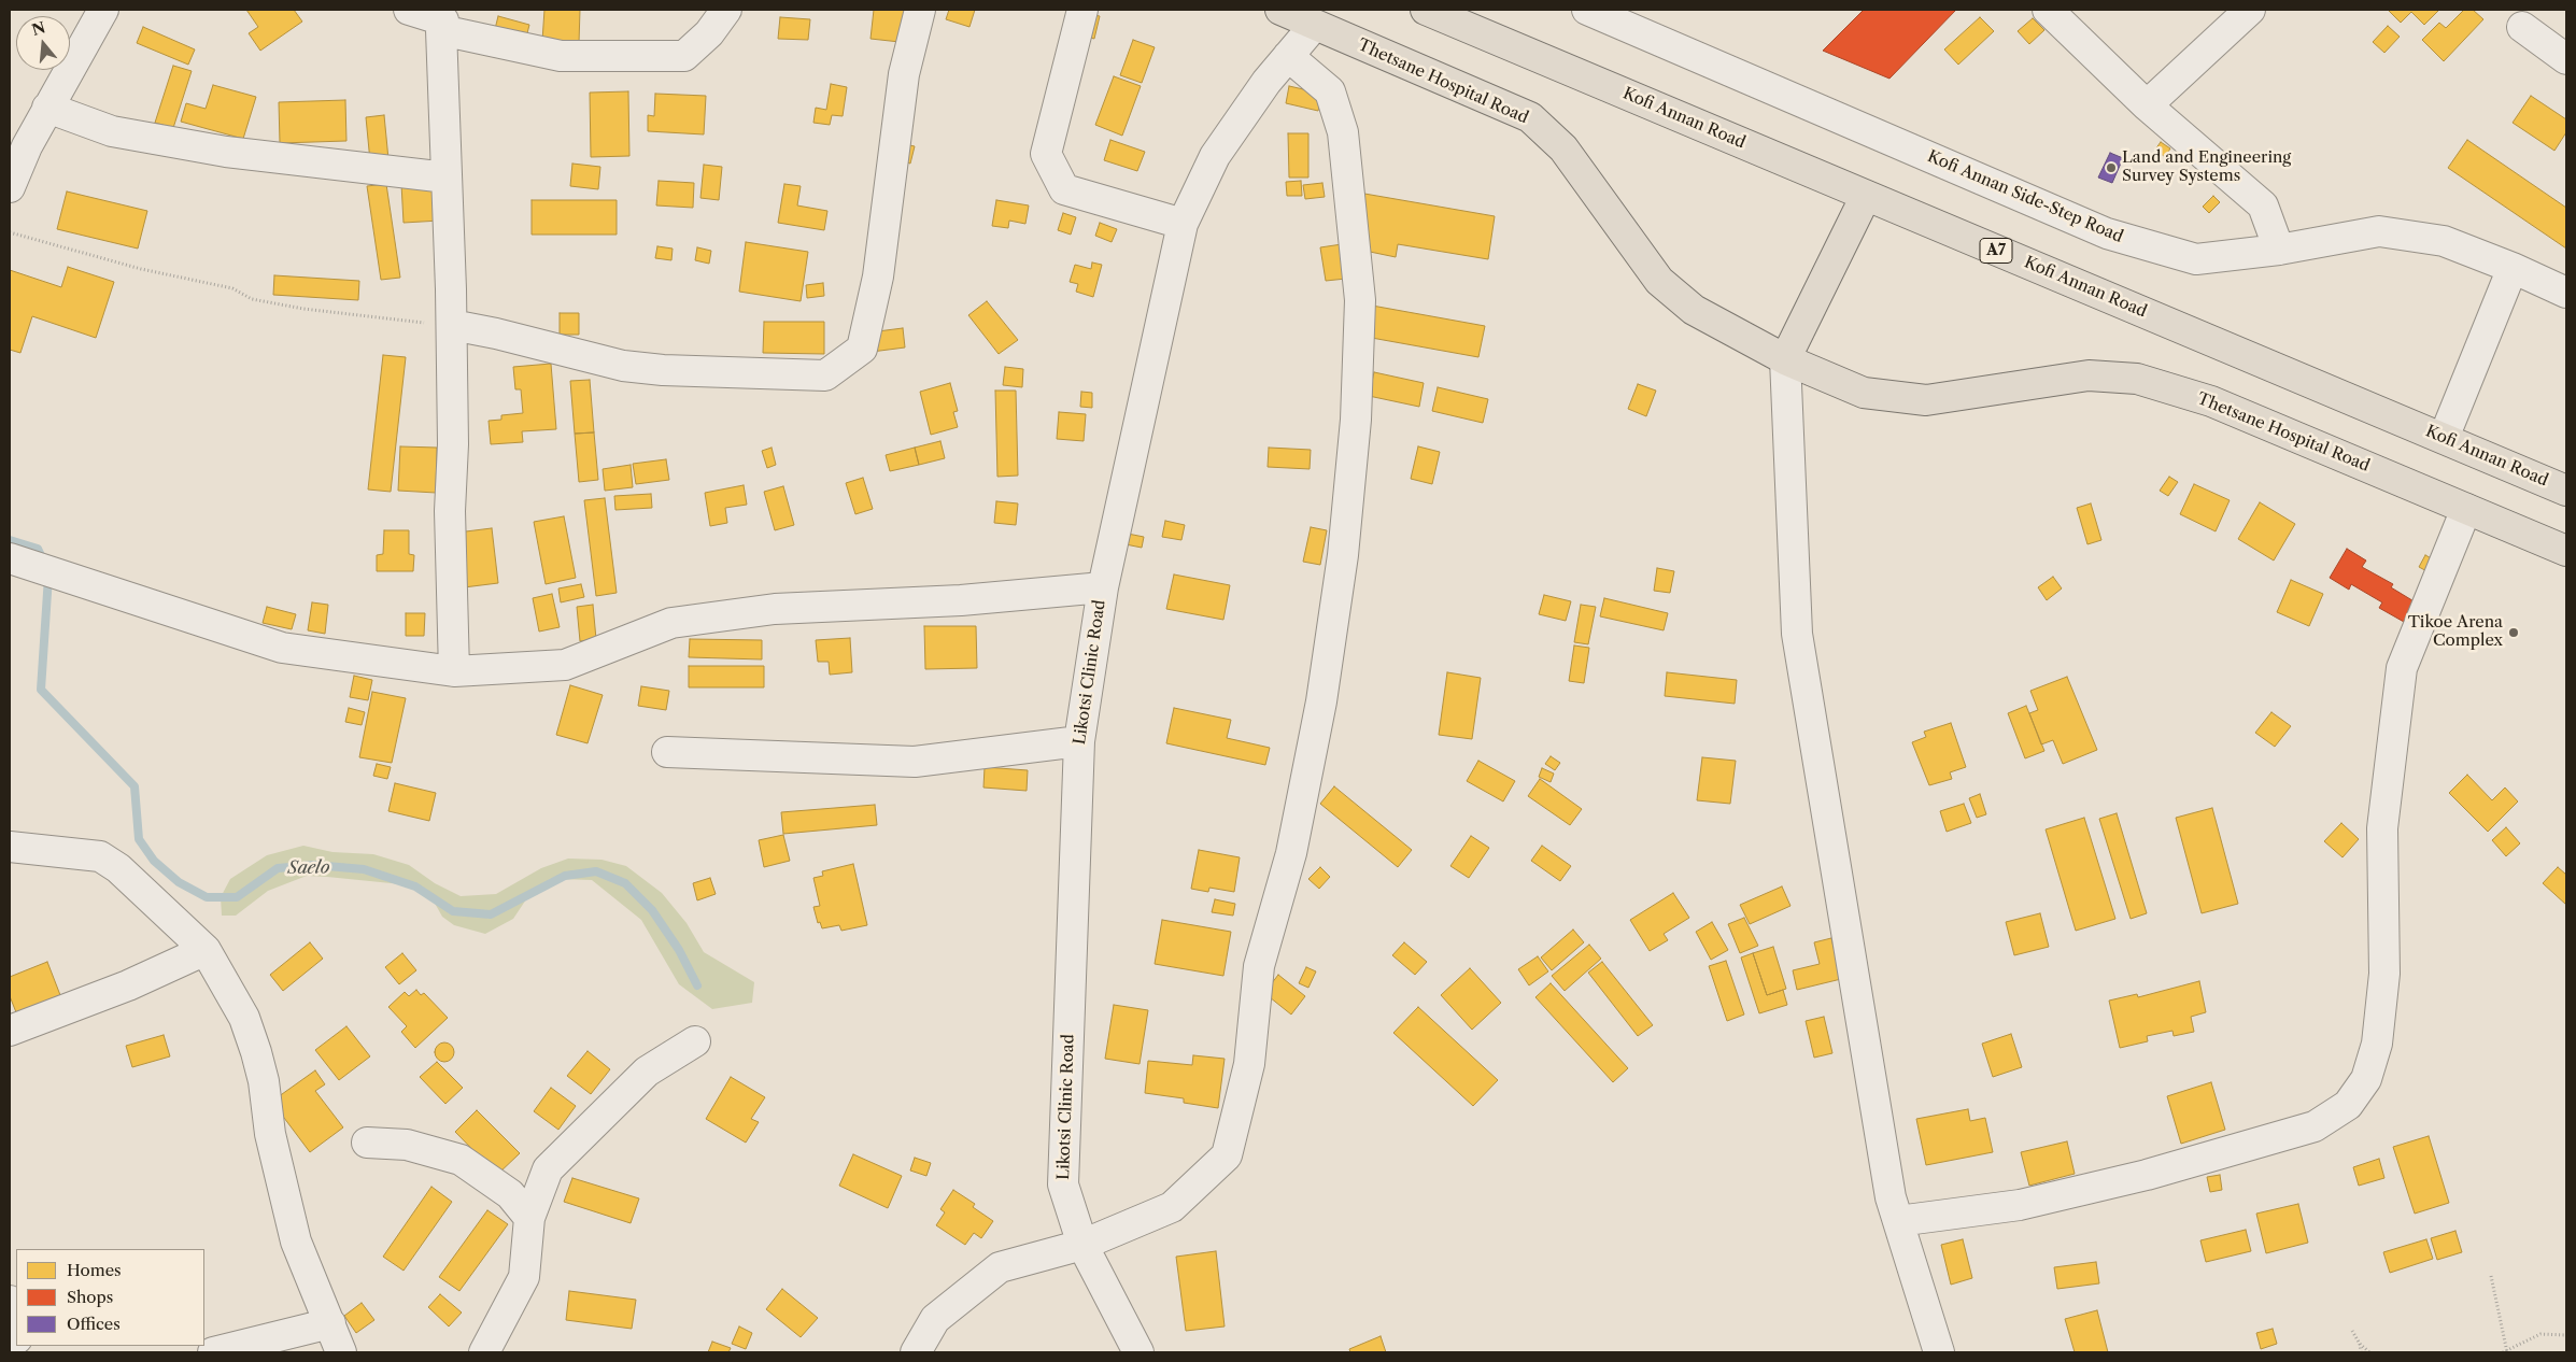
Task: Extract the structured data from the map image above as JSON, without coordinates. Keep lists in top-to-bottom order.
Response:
{
  "streets": {
    "main road": ["Thetsane Hospital Road", "Kofi Annan Road", "A7"],
    "street": ["Kofi Annan Side-Step Road", "Likotsi Clinic Road"]
  },
  "crossings": [
    ["Thetsane Hospital Road", "Likotsi Clinic Road"]
  ],
  "water": ["Saelo"],
  "places": ["Land and Engineering Survey Systems", "Tikoe Arena Complex"],
  "legend": ["Homes", "Shops", "Offices"],
  "north": "top"
}
